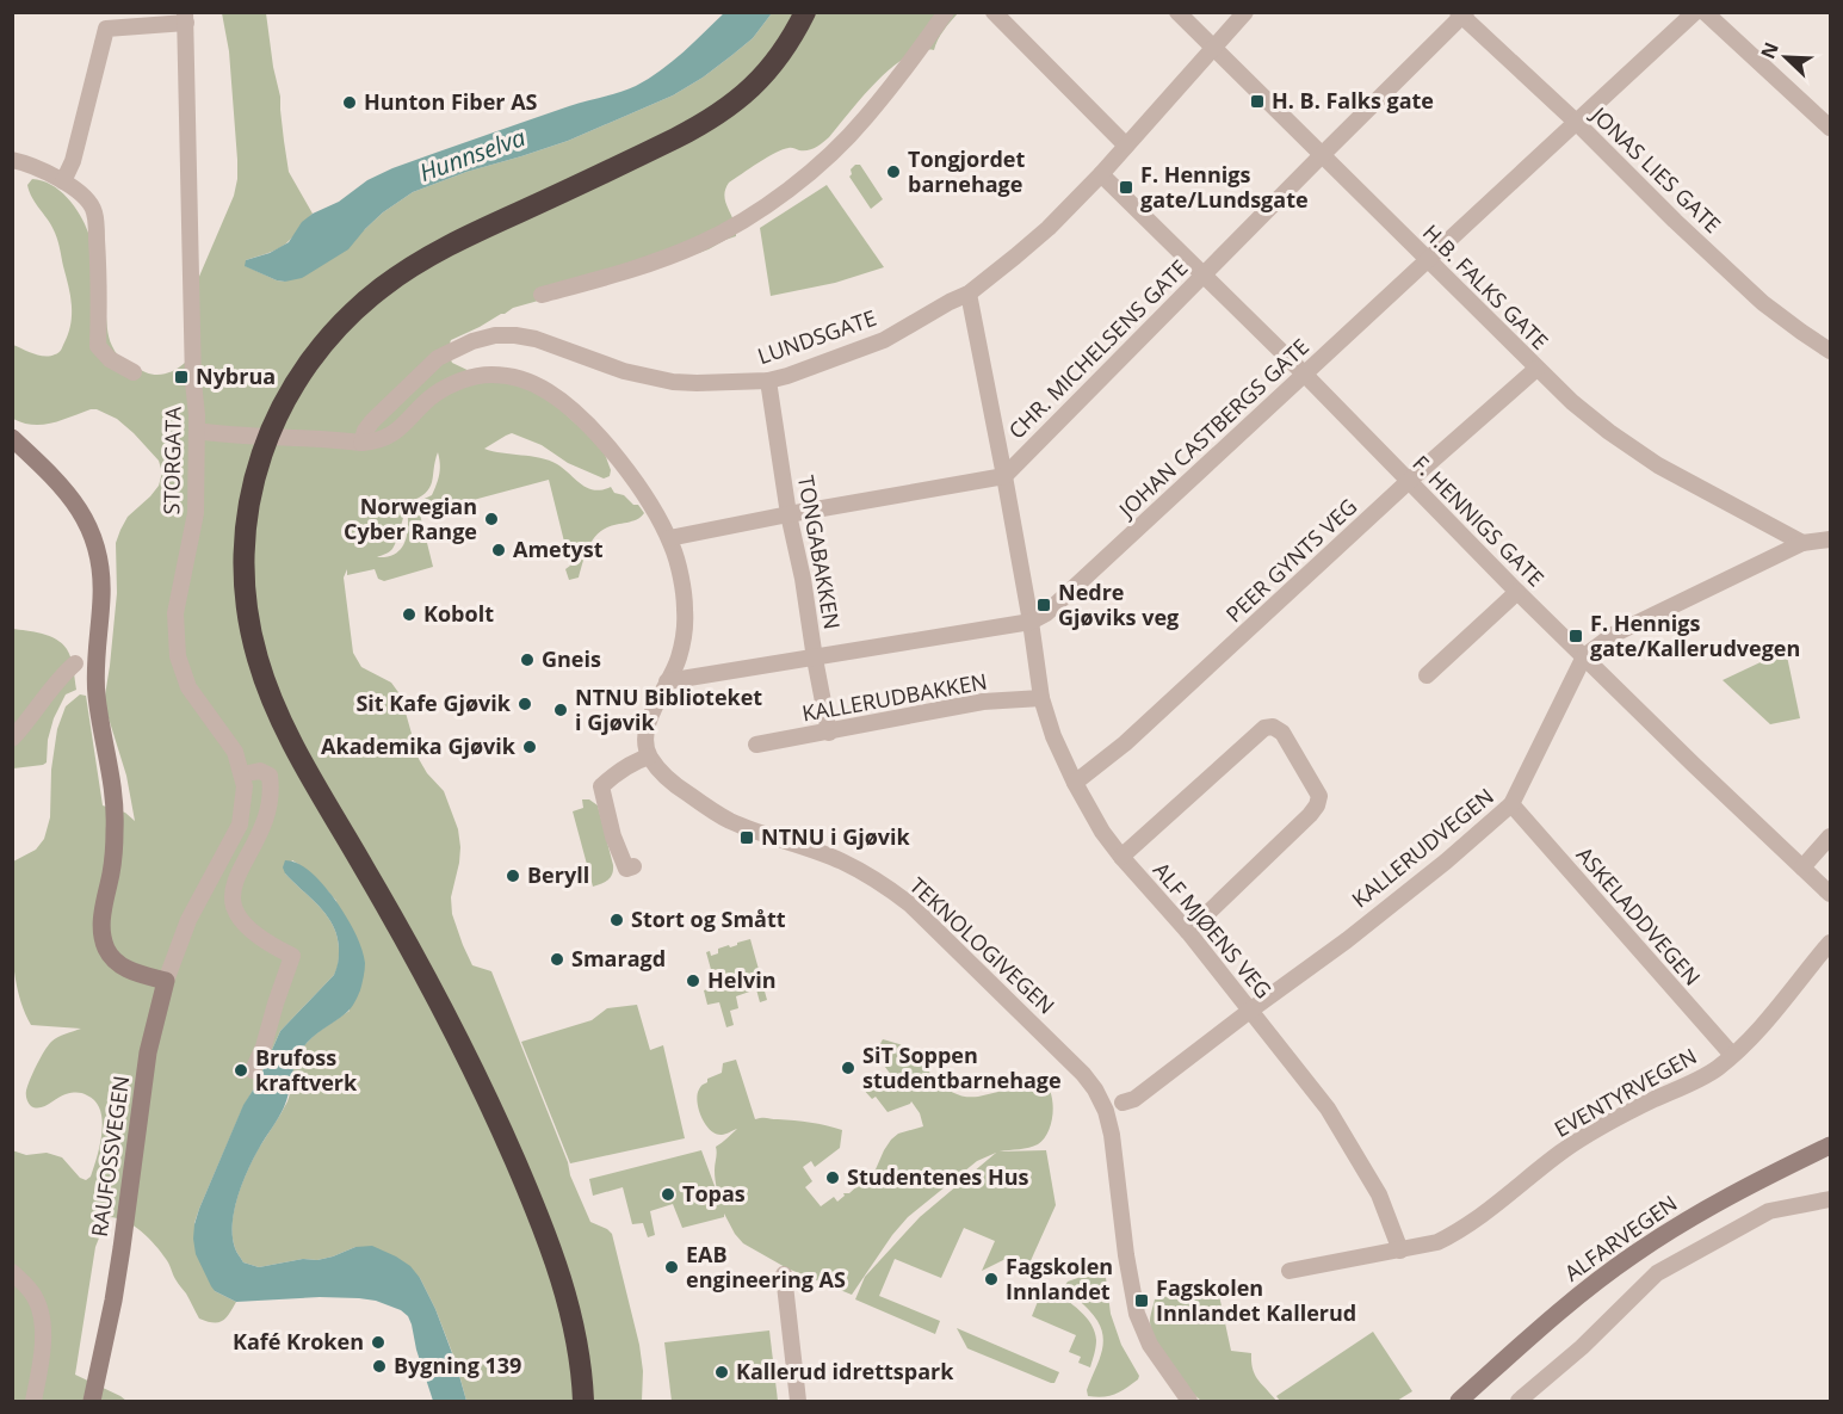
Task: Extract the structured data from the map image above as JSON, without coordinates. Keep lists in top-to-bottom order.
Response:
{
  "streets": {
    "main road": ["RAUFOSSVEGEN", "ALFARVEGEN"],
    "street": [
      "JONAS LIES GATE",
      "H.B. FALKS GATE",
      "LUNDSGATE",
      "CHR. MICHELSENS GATE",
      "JOHAN CASTBERGS GATE",
      "STORGATA",
      "F. HENNIGS GATE",
      "TONGABAKKEN",
      "PEER GYNTS VEG",
      "KALLERUDBAKKEN",
      "KALLERUDVEGEN",
      "ASKELADDVEGEN",
      "ALF MJØENS VEG",
      "TEKNOLOGIVEGEN",
      "EVENTYRVEGEN"
    ]
  },
  "crossings": [
    ["JONAS LIES GATE", "CHR. MICHELSENS GATE"],
    ["JONAS LIES GATE", "JOHAN CASTBERGS GATE"],
    ["H.B. FALKS GATE", "LUNDSGATE"],
    ["H.B. FALKS GATE", "CHR. MICHELSENS GATE"],
    ["H.B. FALKS GATE", "JOHAN CASTBERGS GATE"],
    ["H.B. FALKS GATE", "PEER GYNTS VEG"],
    ["H.B. FALKS GATE", "KALLERUDVEGEN"],
    ["LUNDSGATE", "F. HENNIGS GATE"],
    ["LUNDSGATE", "TONGABAKKEN"],
    ["CHR. MICHELSENS GATE", "F. HENNIGS GATE"],
    ["JOHAN CASTBERGS GATE", "F. HENNIGS GATE"],
    ["JOHAN CASTBERGS GATE", "TONGABAKKEN"],
    ["JOHAN CASTBERGS GATE", "ALF MJØENS VEG"],
    ["STORGATA", "RAUFOSSVEGEN"],
    ["F. HENNIGS GATE", "PEER GYNTS VEG"],
    ["F. HENNIGS GATE", "KALLERUDVEGEN"],
    ["TONGABAKKEN", "KALLERUDBAKKEN"],
    ["PEER GYNTS VEG", "ALF MJØENS VEG"],
    ["KALLERUDBAKKEN", "ALF MJØENS VEG"],
    ["KALLERUDVEGEN", "ASKELADDVEGEN"],
    ["KALLERUDVEGEN", "ALF MJØENS VEG"],
    ["ASKELADDVEGEN", "EVENTYRVEGEN"],
    ["ALF MJØENS VEG", "EVENTYRVEGEN"]
  ],
  "water": ["Hunnselva"],
  "places": {
    "transit": [
      "H. B. Falks gate",
      "F. Hennigs gate/Lundsgate",
      "Nybrua",
      "Nedre Gjøviks veg",
      "F. Hennigs gate/Kallerudvegen",
      "NTNU i Gjøvik",
      "Fagskolen Innlandet Kallerud"
    ],
    "other": [
      "Hunton Fiber AS",
      "Tongjordet barnehage",
      "Norwegian Cyber Range",
      "Ametyst",
      "Kobolt",
      "Gneis",
      "Sit Kafe Gjøvik",
      "NTNU Biblioteket i Gjøvik",
      "Akademika Gjøvik",
      "Beryll",
      "Stort og Smått",
      "Smaragd",
      "Helvin",
      "SiT Soppen studentbarnehage",
      "Brufoss kraftverk",
      "Studentenes Hus",
      "Topas",
      "EAB engineering AS",
      "Fagskolen Innlandet",
      "Kafé Kroken",
      "Bygning 139",
      "Kallerud idrettspark"
    ]
  },
  "north": "top left"
}
